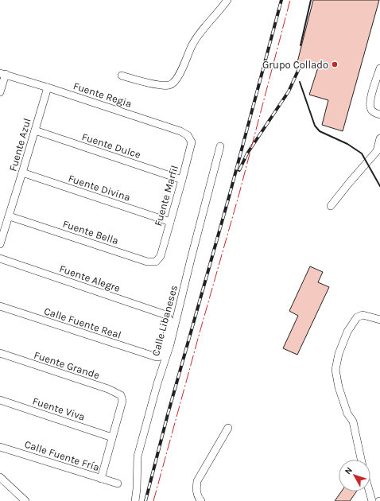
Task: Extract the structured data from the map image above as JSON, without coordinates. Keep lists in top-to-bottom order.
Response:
{
  "streets": {
    "street": [
      "Fuente Regia",
      "Fuente Azul",
      "Fuente Dulce",
      "Fuente Divina",
      "Fuente Marfil",
      "Fuente Bella",
      "Fuente Alegre",
      "Calle Libaneses",
      "Calle Fuente Real",
      "Fuente Grande",
      "Fuente Viva",
      "Calle Fuente Fría"
    ]
  },
  "crossings": [
    ["Fuente Regia", "Fuente Azul"],
    ["Fuente Regia", "Fuente Marfil"],
    ["Fuente Azul", "Fuente Dulce"],
    ["Fuente Azul", "Fuente Divina"],
    ["Fuente Azul", "Fuente Bella"],
    ["Fuente Dulce", "Fuente Marfil"],
    ["Fuente Divina", "Fuente Marfil"],
    ["Fuente Marfil", "Fuente Bella"],
    ["Fuente Alegre", "Calle Fuente Real"],
    ["Fuente Grande", "Fuente Viva"]
  ],
  "places": ["Grupo Collado"],
  "north": "top left"
}
